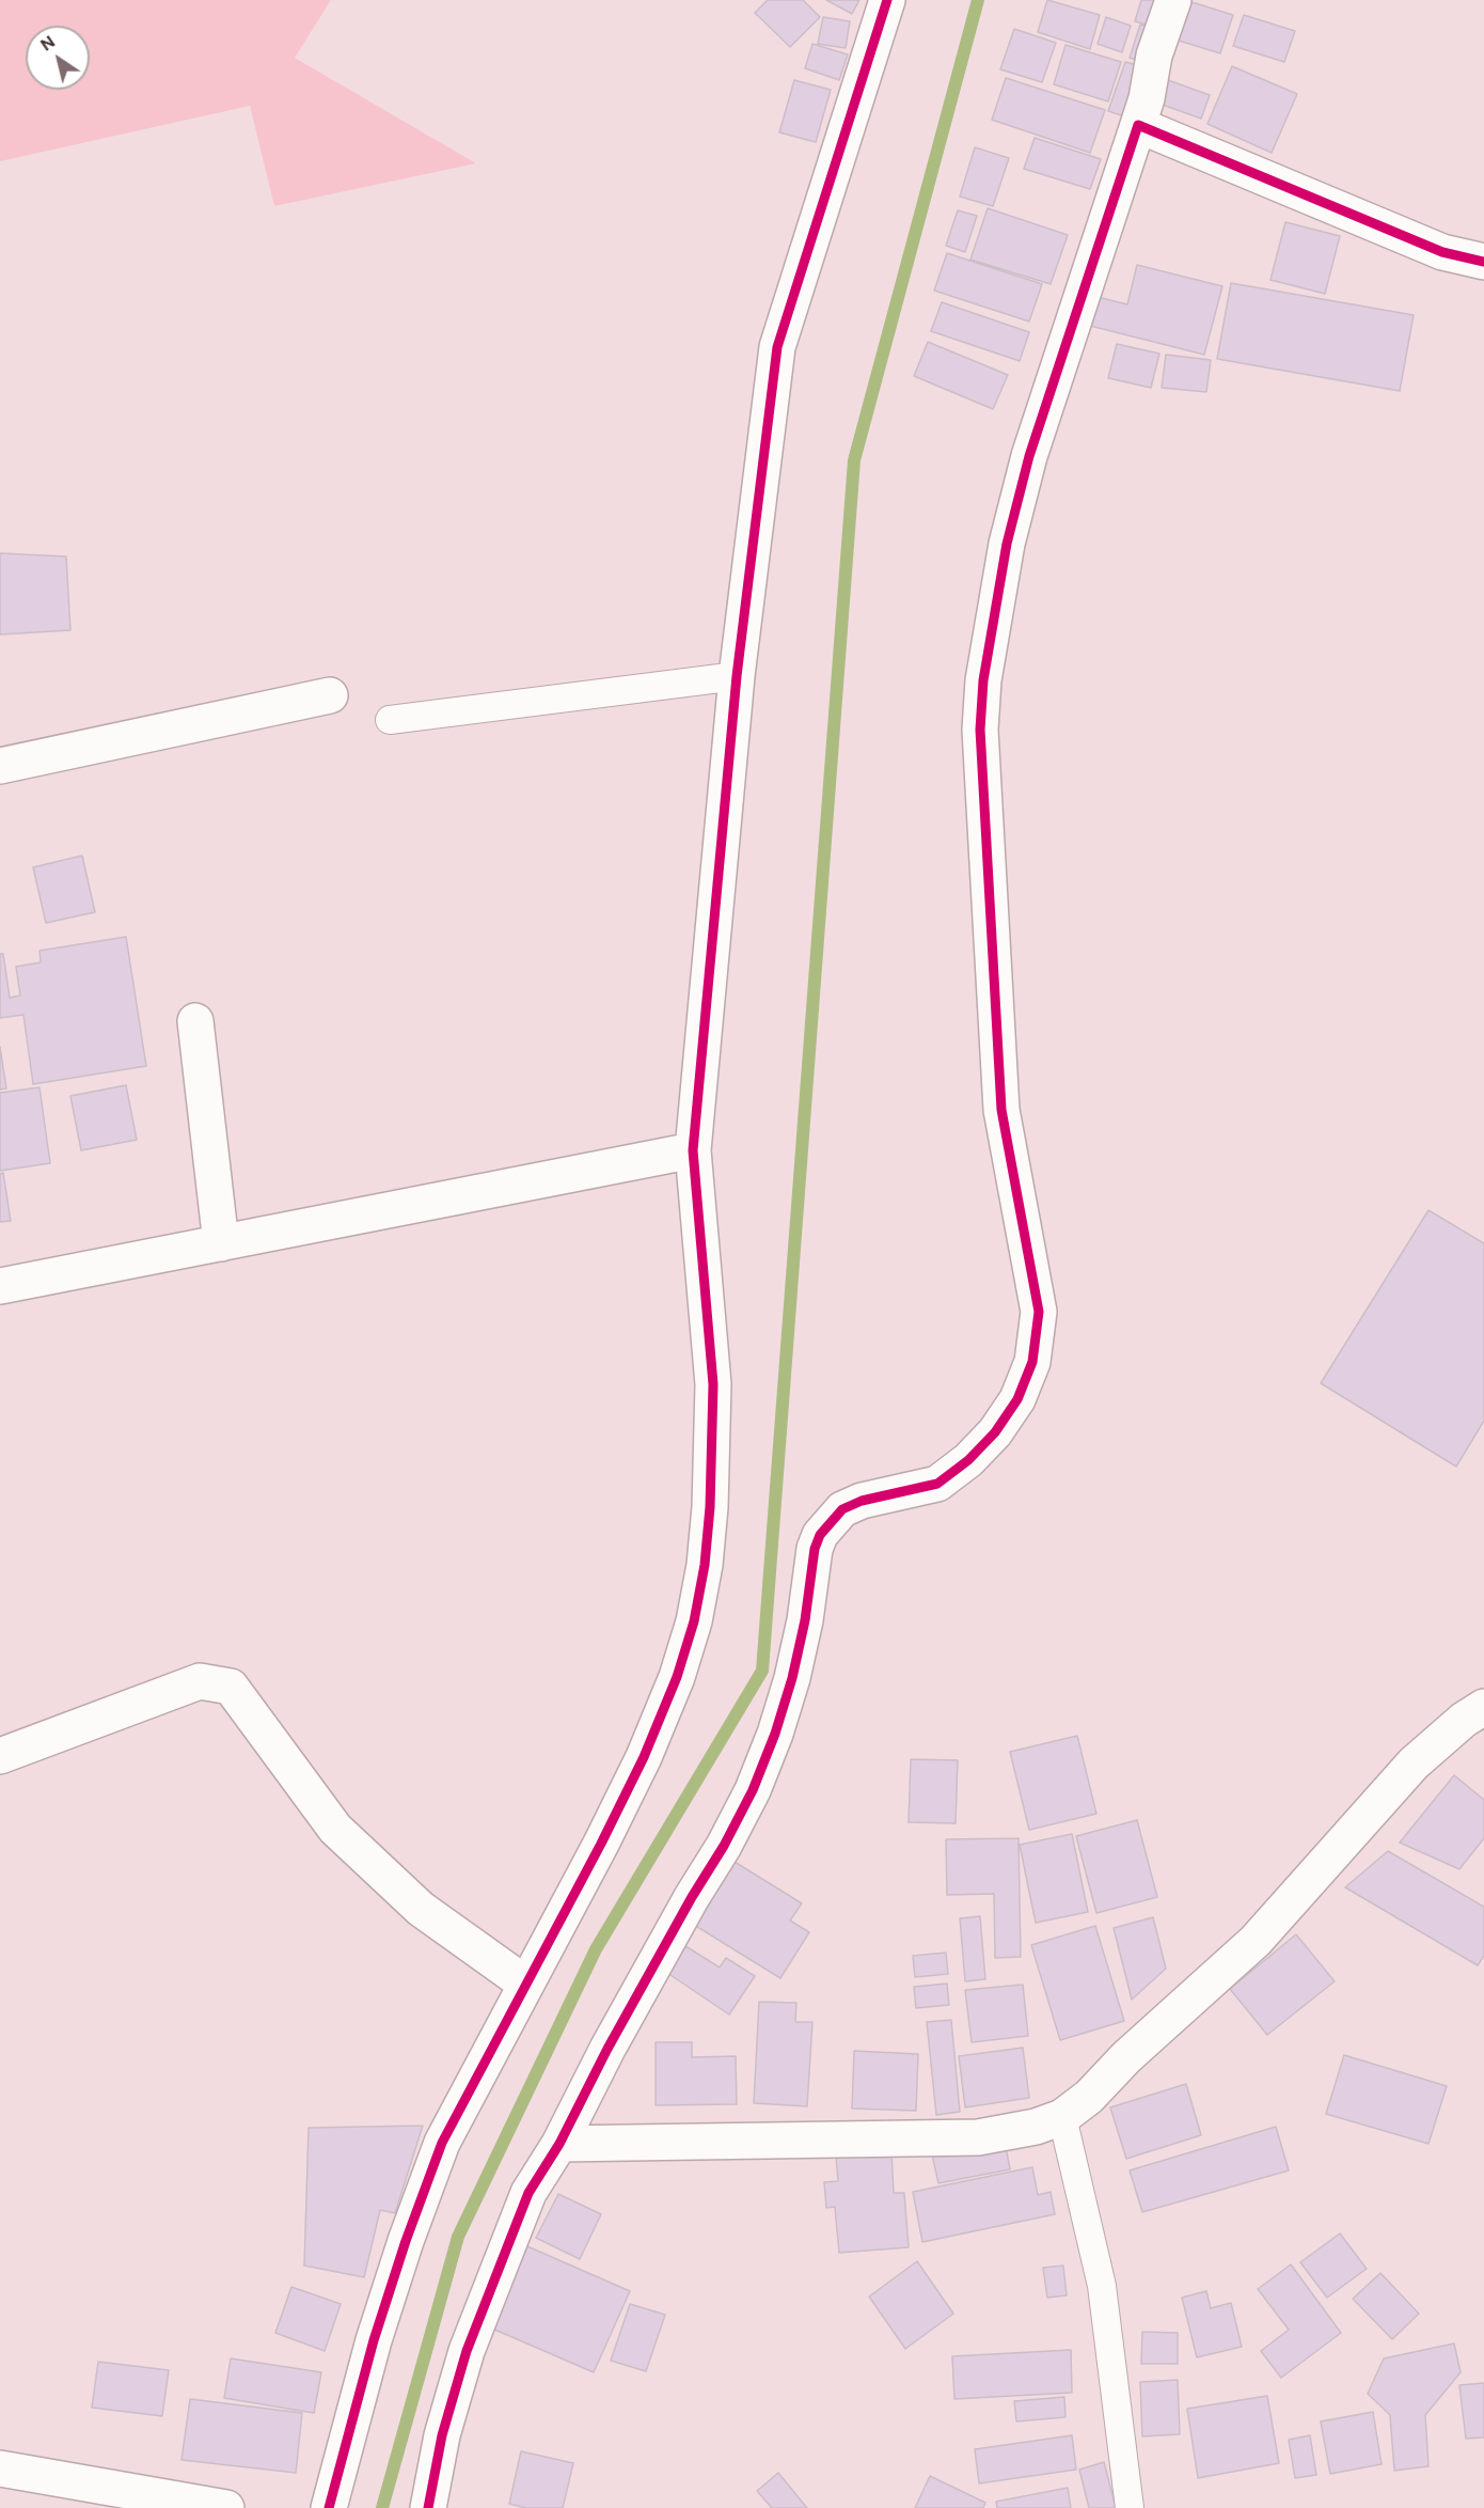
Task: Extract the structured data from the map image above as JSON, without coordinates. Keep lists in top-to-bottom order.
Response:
{
  "north": "top left"
}
